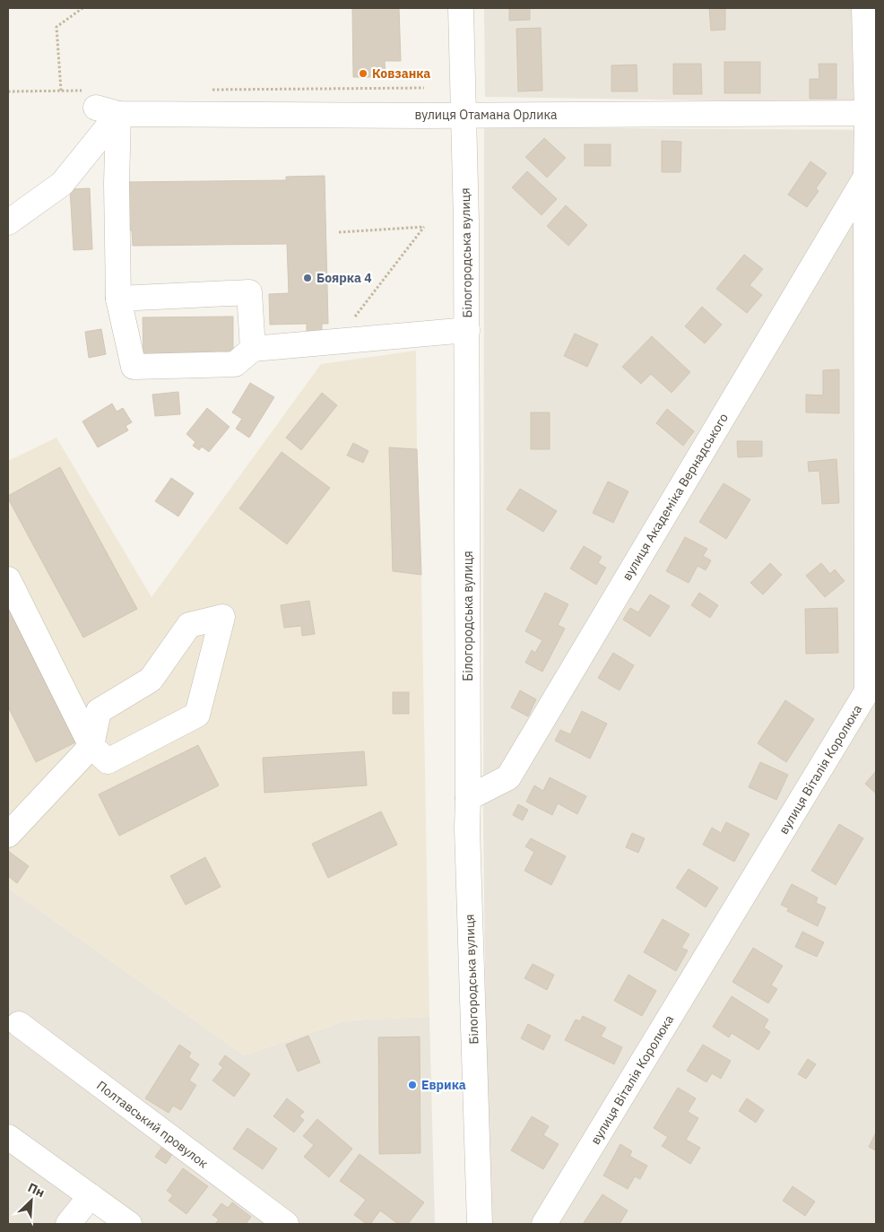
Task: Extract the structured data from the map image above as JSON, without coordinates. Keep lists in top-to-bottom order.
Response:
{
  "streets": {
    "street": [
      "вулиця Отамана Орлика",
      "Білогородська вулиця",
      "вулиця Академіка Вернадського",
      "вулиця Віталія Королюка",
      "Полтавський провулок"
    ]
  },
  "crossings": [
    ["вулиця Отамана Орлика", "Білогородська вулиця"],
    ["вулиця Отамана Орлика", "вулиця Віталія Королюка"],
    ["Білогородська вулиця", "вулиця Академіка Вернадського"],
    ["вулиця Академіка Вернадського", "вулиця Віталія Королюка"]
  ],
  "places": ["Ковзанка", "Боярка 4", "Еврика"],
  "north": "top right"
}
